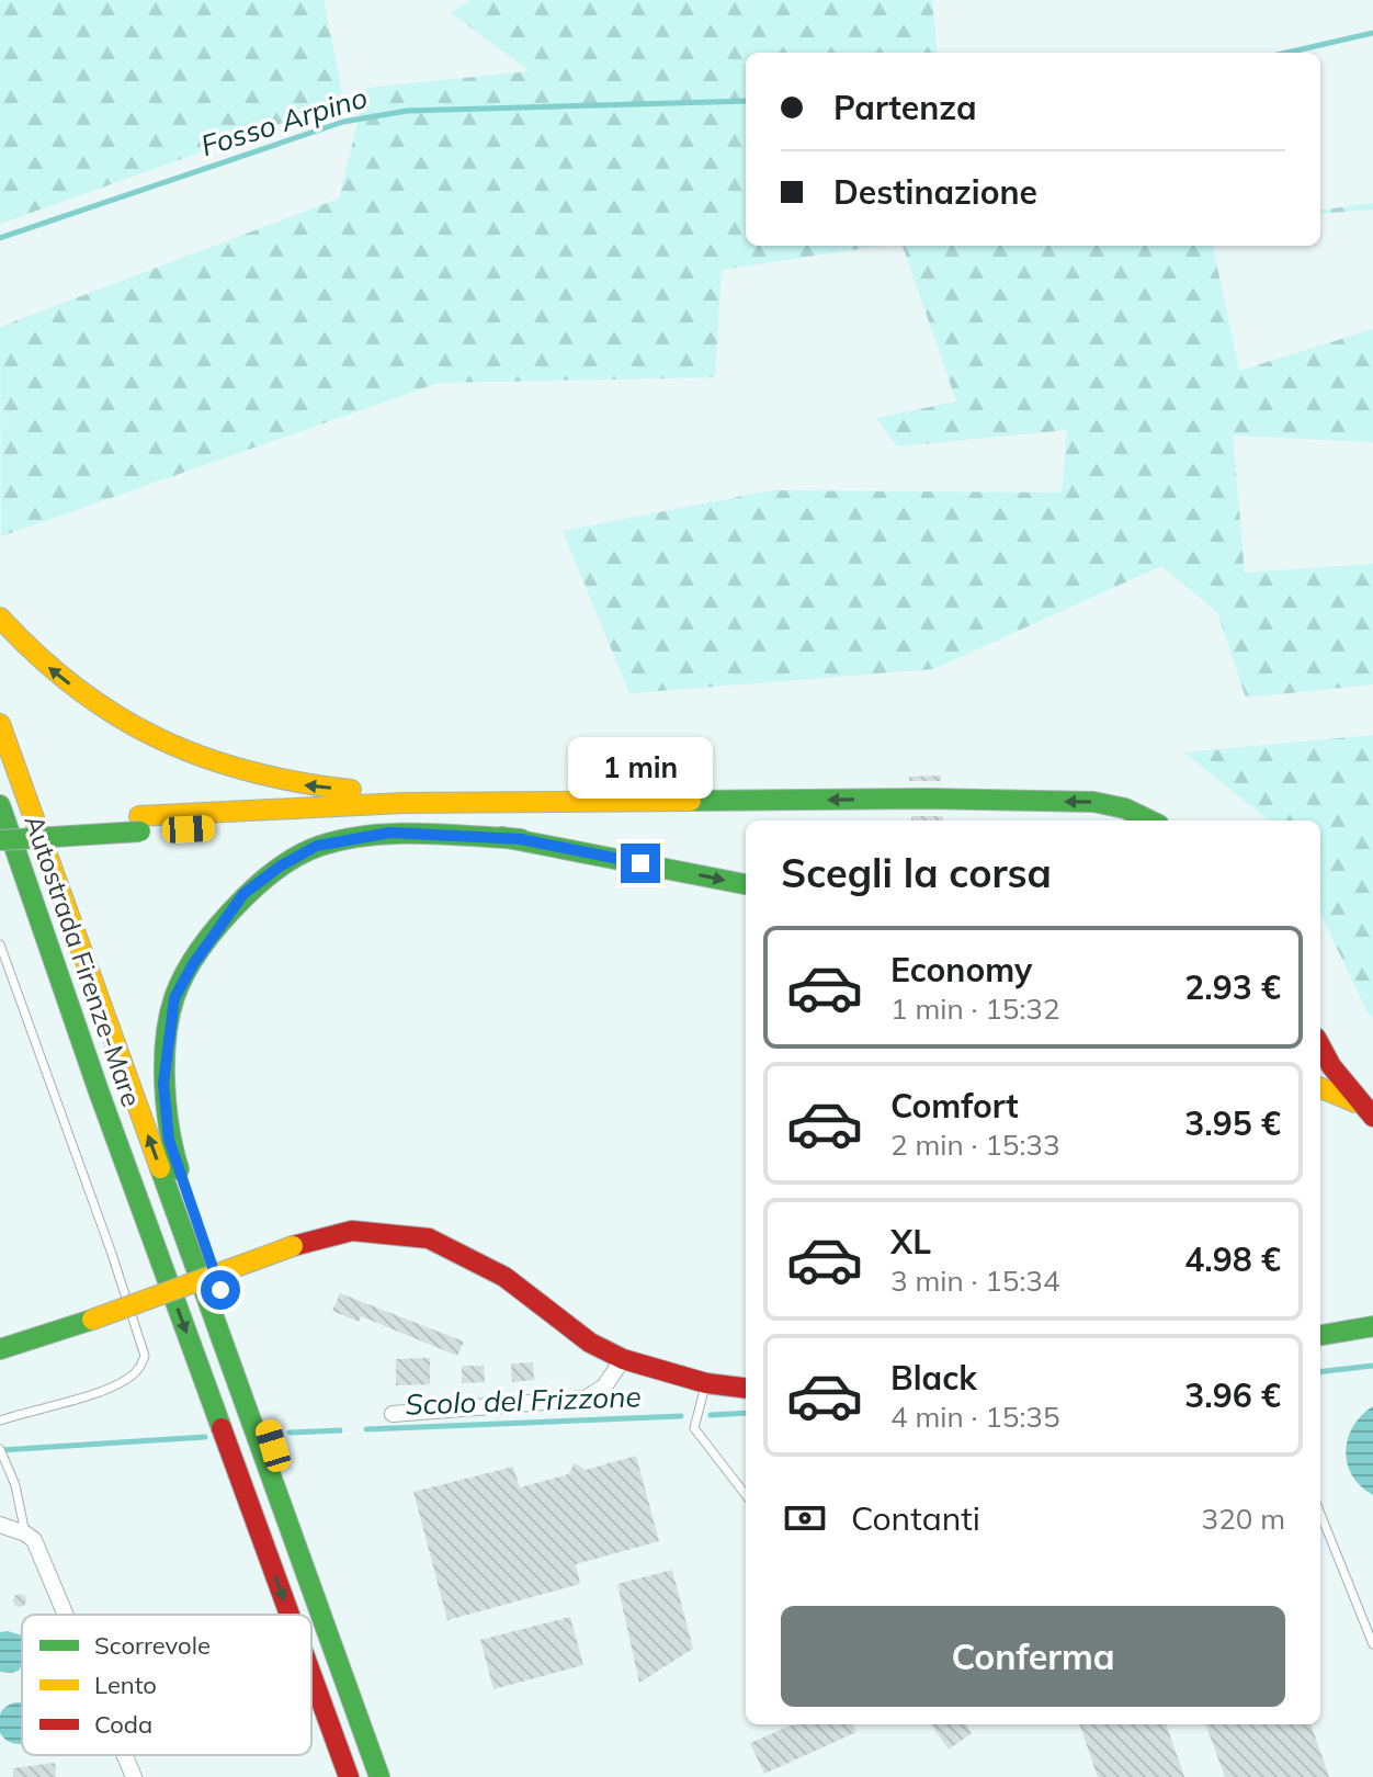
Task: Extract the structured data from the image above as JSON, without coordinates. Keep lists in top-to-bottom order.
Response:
{
  "streets": {
    "main road": ["Autostrada Firenze-Mare"]
  },
  "water": ["Fosso Arpino", "Scolo del Frizzone"],
  "legend": ["Scorrevole", "Lento", "Coda"],
  "page": {
    "banner": ["Partenza", "Destinazione"],
    "bubble": "1 min",
    "heading": "Scegli la corsa",
    "list": [
      {
        "name": "Economy",
        "note": "1 min · 15:32",
        "value": "2.93 €"
      },
      {
        "name": "Comfort",
        "note": "2 min · 15:33",
        "value": "3.95 €"
      },
      {
        "name": "XL",
        "note": "3 min · 15:34",
        "value": "4.98 €"
      },
      {
        "name": "Black",
        "note": "4 min · 15:35",
        "value": "3.96 €"
      }
    ],
    "pay": ["Contanti", "320 m"],
    "buttons": "Conferma"
  }
}
